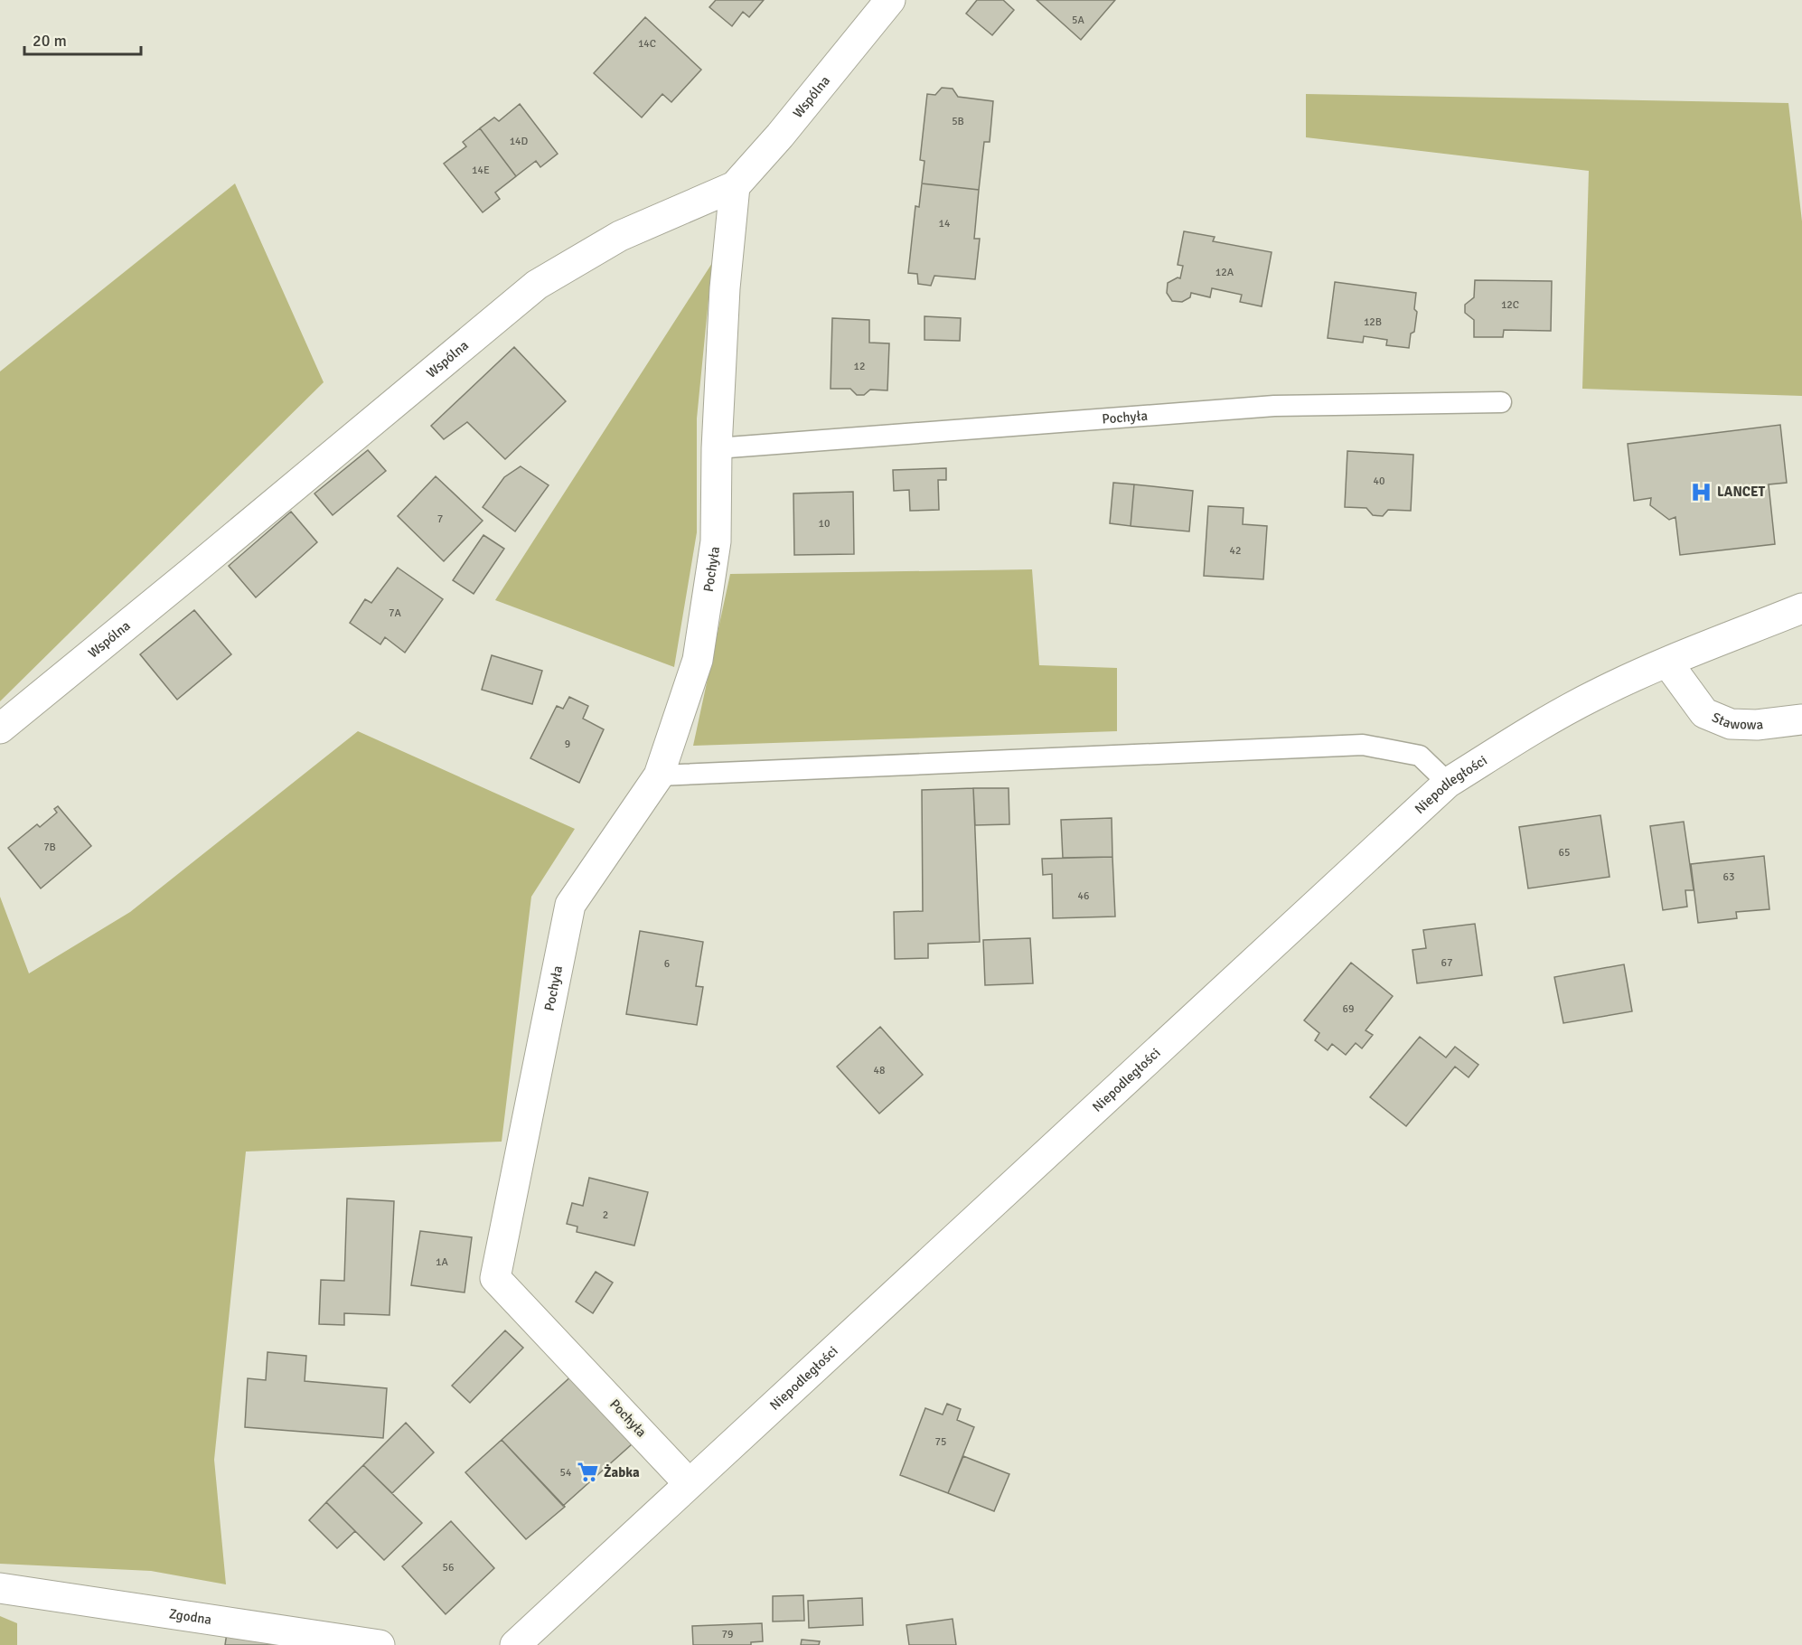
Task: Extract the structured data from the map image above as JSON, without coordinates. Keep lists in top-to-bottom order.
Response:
{
  "streets": {
    "street": [
      "Wspólna",
      "Pochyła",
      "Stawowa",
      "Niepodległości",
      "Zgodna"
    ]
  },
  "crossings": [
    ["Wspólna", "Pochyła"],
    ["Pochyła", "Niepodległości"],
    ["Stawowa", "Niepodległości"]
  ],
  "places": {
    "hospital": ["LANCET"],
    "supermarket": ["Żabka"]
  },
  "house_numbers": [
    "5A",
    "14C",
    "5B",
    "14D",
    "14E",
    "14",
    "12A",
    "12C",
    "12B",
    "12",
    "40",
    "7",
    "10",
    "42",
    "7A",
    "9",
    "7B",
    "65",
    "63",
    "46",
    "67",
    "6",
    "69",
    "48",
    "2",
    "1A",
    "75",
    "54",
    "56",
    "79"
  ],
  "scale_bar": "20 m"
}
